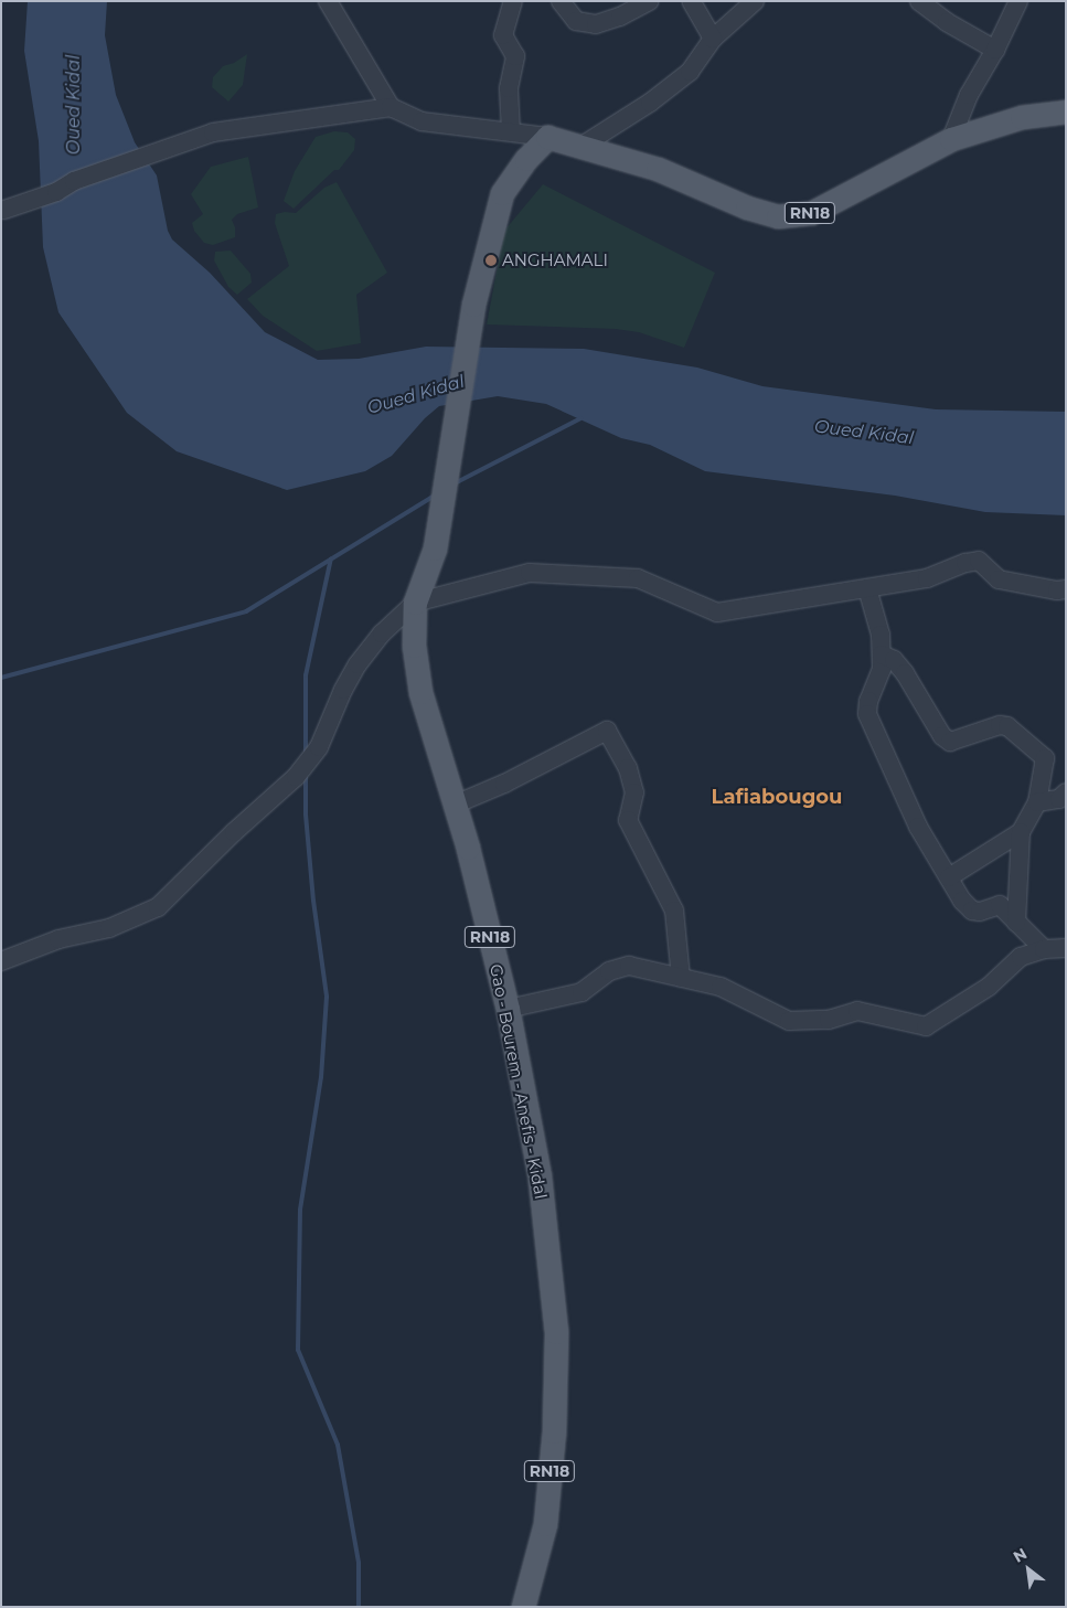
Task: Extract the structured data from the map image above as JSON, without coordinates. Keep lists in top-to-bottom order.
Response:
{
  "streets": {
    "main road": ["RN18", "Gao - Bourem - Anefis - Kidal"]
  },
  "crossings": [
    ["RN18", "Gao - Bourem - Anefis - Kidal"]
  ],
  "districts": ["Lafiabougou"],
  "water": ["Oued Kidal"],
  "places": ["ANGHAMALI"],
  "north": "top left"
}
